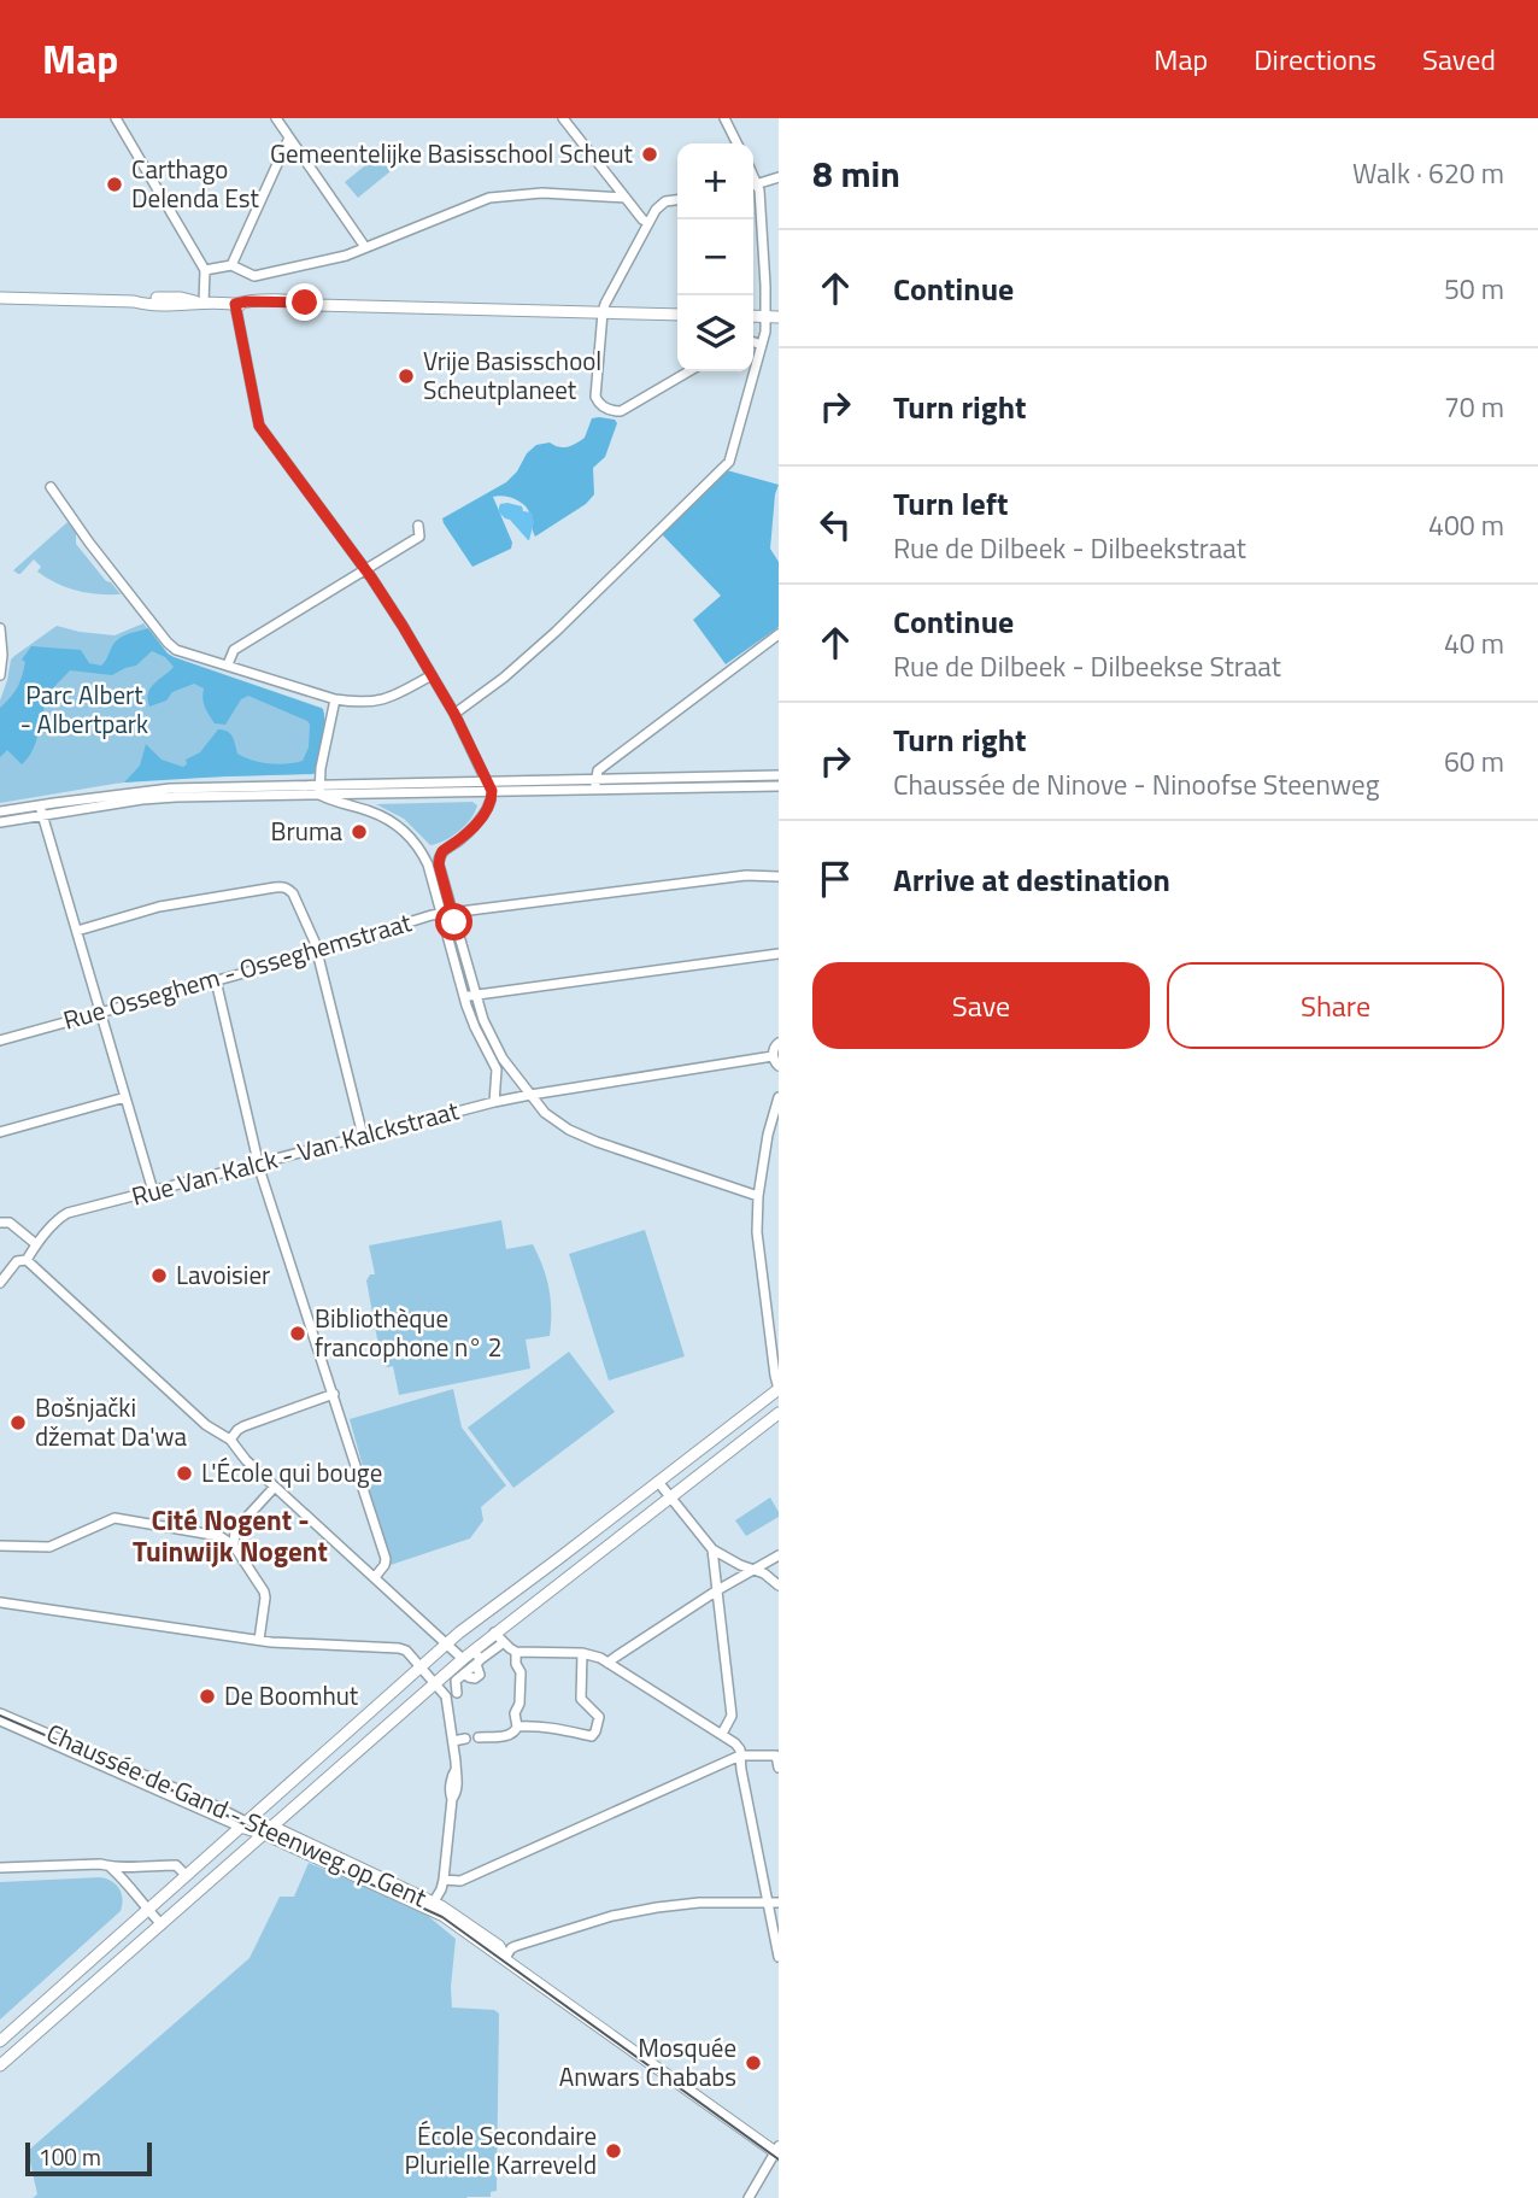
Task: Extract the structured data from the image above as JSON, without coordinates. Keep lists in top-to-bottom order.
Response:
{
  "streets": {
    "main road": ["Chaussée de Gand - Steenweg op Gent"],
    "street": ["Rue Osseghem - Osseghemstraat", "Rue Van Kalck - Van Kalckstraat"]
  },
  "districts": ["Cité Nogent - Tuinwijk Nogent"],
  "parks": ["Parc Albert - Albertpark"],
  "places": [
    "Gemeentelijke Basisschool Scheut",
    "Carthago Delenda Est",
    "Vrije Basisschool Scheutplaneet",
    "Bruma",
    "Lavoisier",
    "Bibliothèque francophone n° 2",
    "Bošnjački džemat Da'wa",
    "L'École qui bouge",
    "De Boomhut",
    "Mosquée Anwars Chababs",
    "École Secondaire Plurielle Karreveld"
  ],
  "scale_bar": "100 m",
  "page": {
    "header": "Map",
    "nav": ["Map", "Directions", "Saved"],
    "heading": ["8 min", "Walk · 620 m"],
    "map_buttons": ["+", "−"],
    "list": [
      ["Continue", "50 m"],
      ["Turn right", "70 m"],
      ["Turn left", "Rue de Dilbeek - Dilbeekstraat", "400 m"],
      ["Continue", "Rue de Dilbeek - Dilbeekse Straat", "40 m"],
      ["Turn right", "Chaussée de Ninove - Ninoofse Steenweg", "60 m"],
      "Arrive at destination"
    ],
    "buttons": ["Save", "Share"],
    "scale": "100 m"
  }
}
